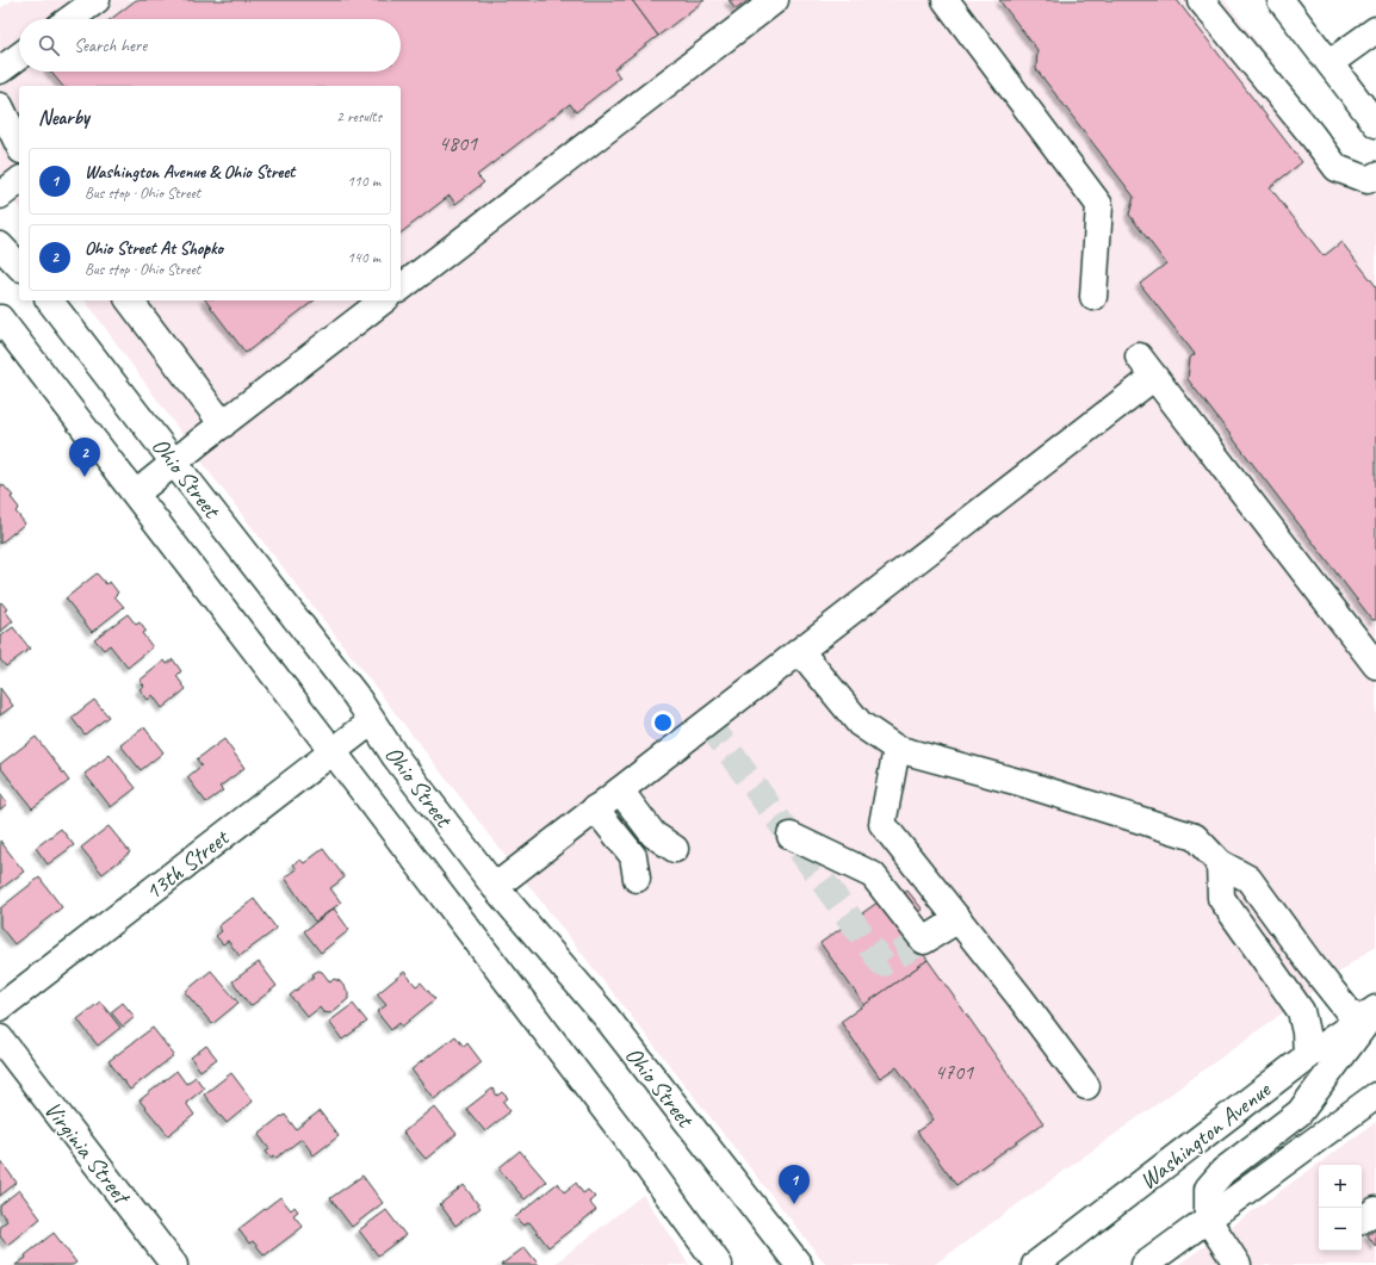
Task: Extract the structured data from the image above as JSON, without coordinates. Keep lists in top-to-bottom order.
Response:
{
  "streets": {
    "street": [
      "Ohio Street",
      "13th Street",
      "Washington Avenue",
      "Virginia Street"
    ]
  },
  "crossings": [
    ["Ohio Street", "13th Street"]
  ],
  "house_numbers": ["4801", "4701"],
  "page": {
    "search": "Search here",
    "heading": ["Nearby", "2 results"],
    "list": [
      {
        "mark": "1",
        "name": "Washington Avenue & Ohio Street",
        "note": "Bus stop · Ohio Street",
        "value": "110 m"
      },
      {
        "mark": "2",
        "name": "Ohio Street At Shopko",
        "note": "Bus stop · Ohio Street",
        "value": "140 m"
      }
    ],
    "pins": ["2", "1"],
    "map_buttons": ["+", "−"]
  }
}
